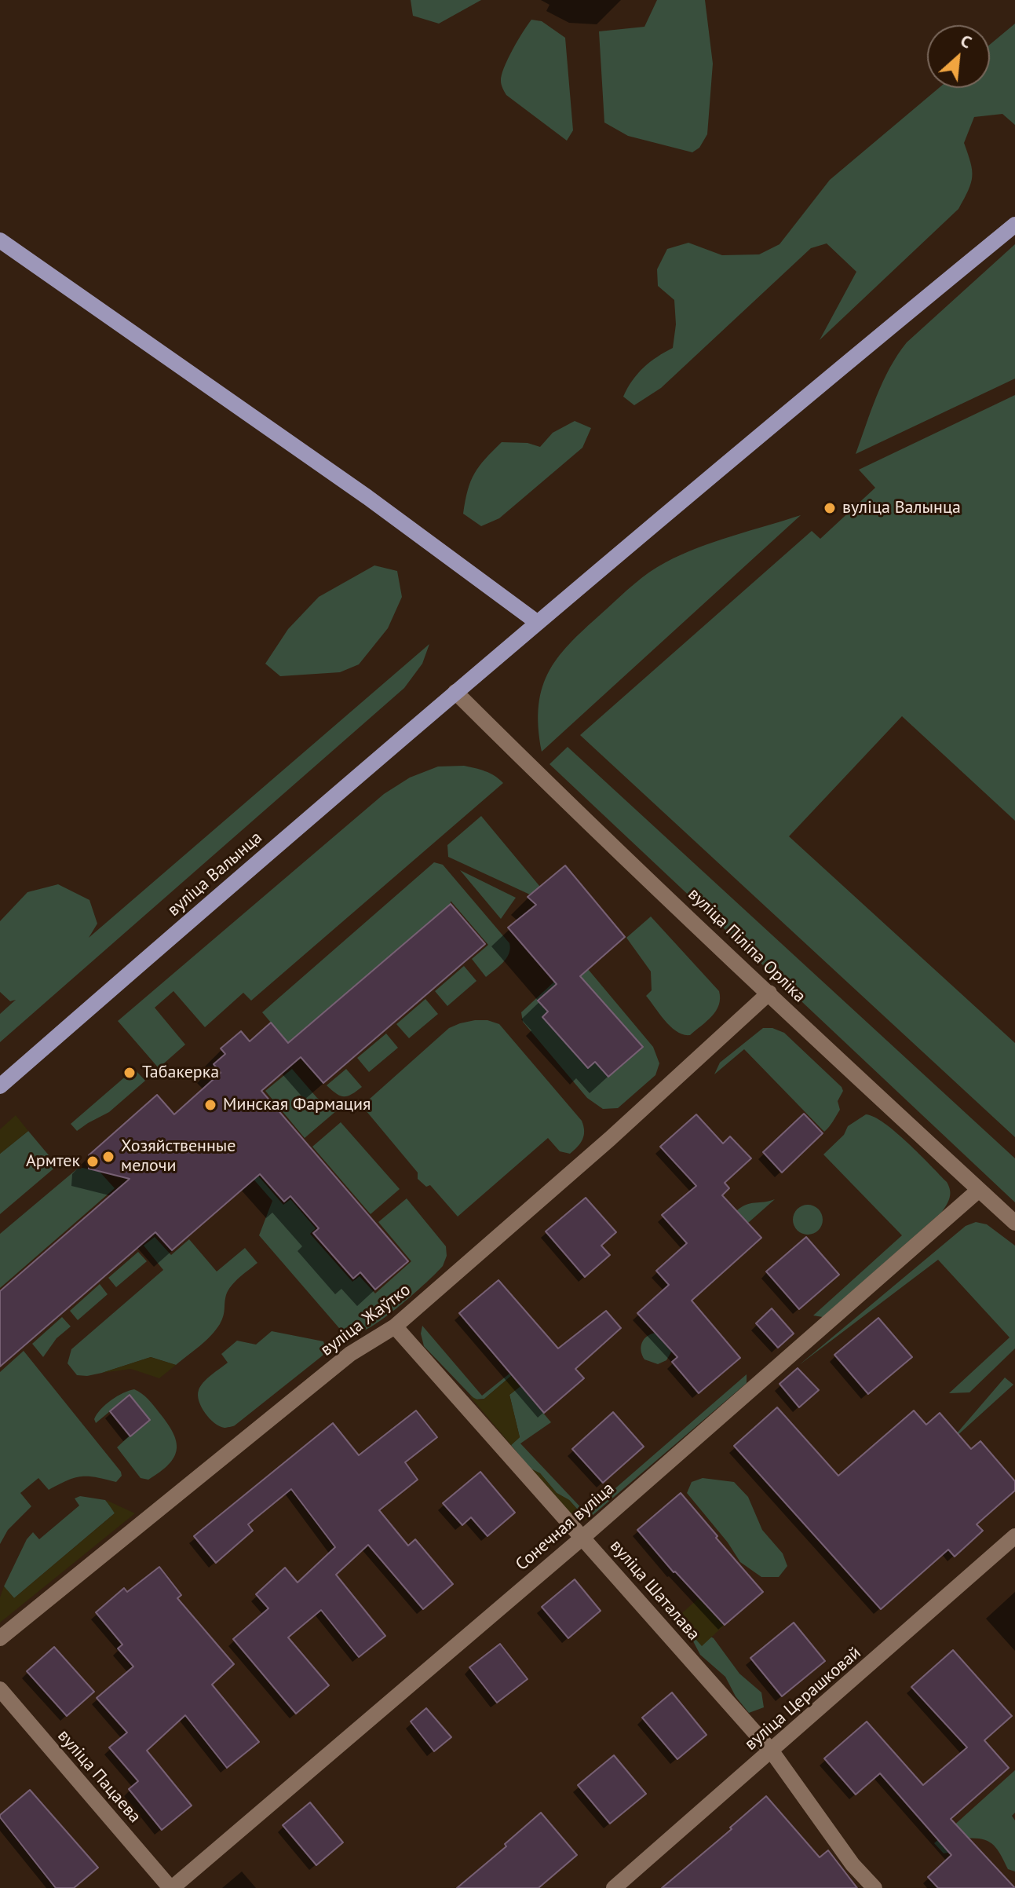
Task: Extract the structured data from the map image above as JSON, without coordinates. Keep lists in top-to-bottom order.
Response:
{
  "streets": {
    "main road": ["вуліца Валынца"],
    "street": [
      "вуліца Піліпа Орліка",
      "вуліца Жаўтко",
      "Сонечная вуліца",
      "вуліца Шаталава",
      "вуліца Церашковай",
      "вуліца Пацаева"
    ]
  },
  "crossings": [
    ["вуліца Валынца", "вуліца Піліпа Орліка"],
    ["вуліца Піліпа Орліка", "вуліца Жаўтко"],
    ["вуліца Піліпа Орліка", "Сонечная вуліца"],
    ["вуліца Жаўтко", "вуліца Шаталава"],
    ["Сонечная вуліца", "вуліца Шаталава"],
    ["Сонечная вуліца", "вуліца Пацаева"],
    ["вуліца Шаталава", "вуліца Церашковай"]
  ],
  "places": [
    "вуліца Валынца",
    "Табакерка",
    "Минская Фармация",
    "Хозяйственные мелочи",
    "Армтек"
  ],
  "north": "top right"
}
